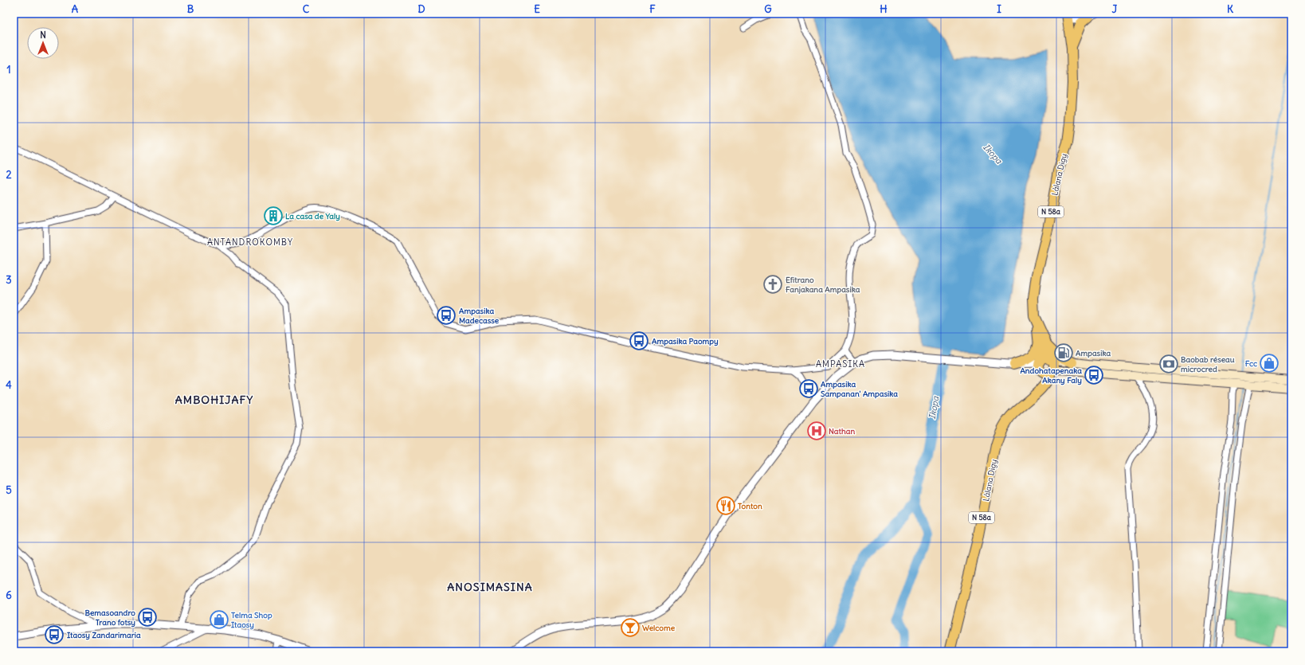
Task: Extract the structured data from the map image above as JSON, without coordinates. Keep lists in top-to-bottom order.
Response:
{
  "streets": {
    "main road": ["Làlana Digy", "N 58a"]
  },
  "crossings": [
    ["Làlana Digy", "N 58a"]
  ],
  "districts": [
    "ANTANDROKOMBY",
    "AMPASIKA",
    "AMBOHIJAFY",
    "ANOSIMASINA"
  ],
  "water": ["Ikopa"],
  "places": {
    "building": ["La casa de Yaly"],
    "church": ["Efitrano Fanjakana Ampasika"],
    "bus stop": [
      "Ampasika Madecasse",
      "Ampasika Paompy",
      "Andohatapenaka Akany Faly",
      "Ampasika Sampanan' Ampasika",
      "Bemasoandro Trano fotsy",
      "Itaosy Zandarimaria"
    ],
    "fuel station": ["Ampasika"],
    "shop": ["Fcc", "Telma Shop Itaosy"],
    "bank": ["Baobab réseau microcred"],
    "hospital": ["Nathan"],
    "restaurant": ["Tonton"],
    "bar": ["Welcome"]
  },
  "north": "top",
  "grid": {
    "columns": [
      "A",
      "B",
      "C",
      "D",
      "E",
      "F",
      "G",
      "H",
      "I",
      "J",
      "K"
    ],
    "rows": [
      "1",
      "2",
      "3",
      "4",
      "5",
      "6"
    ]
  }
}
